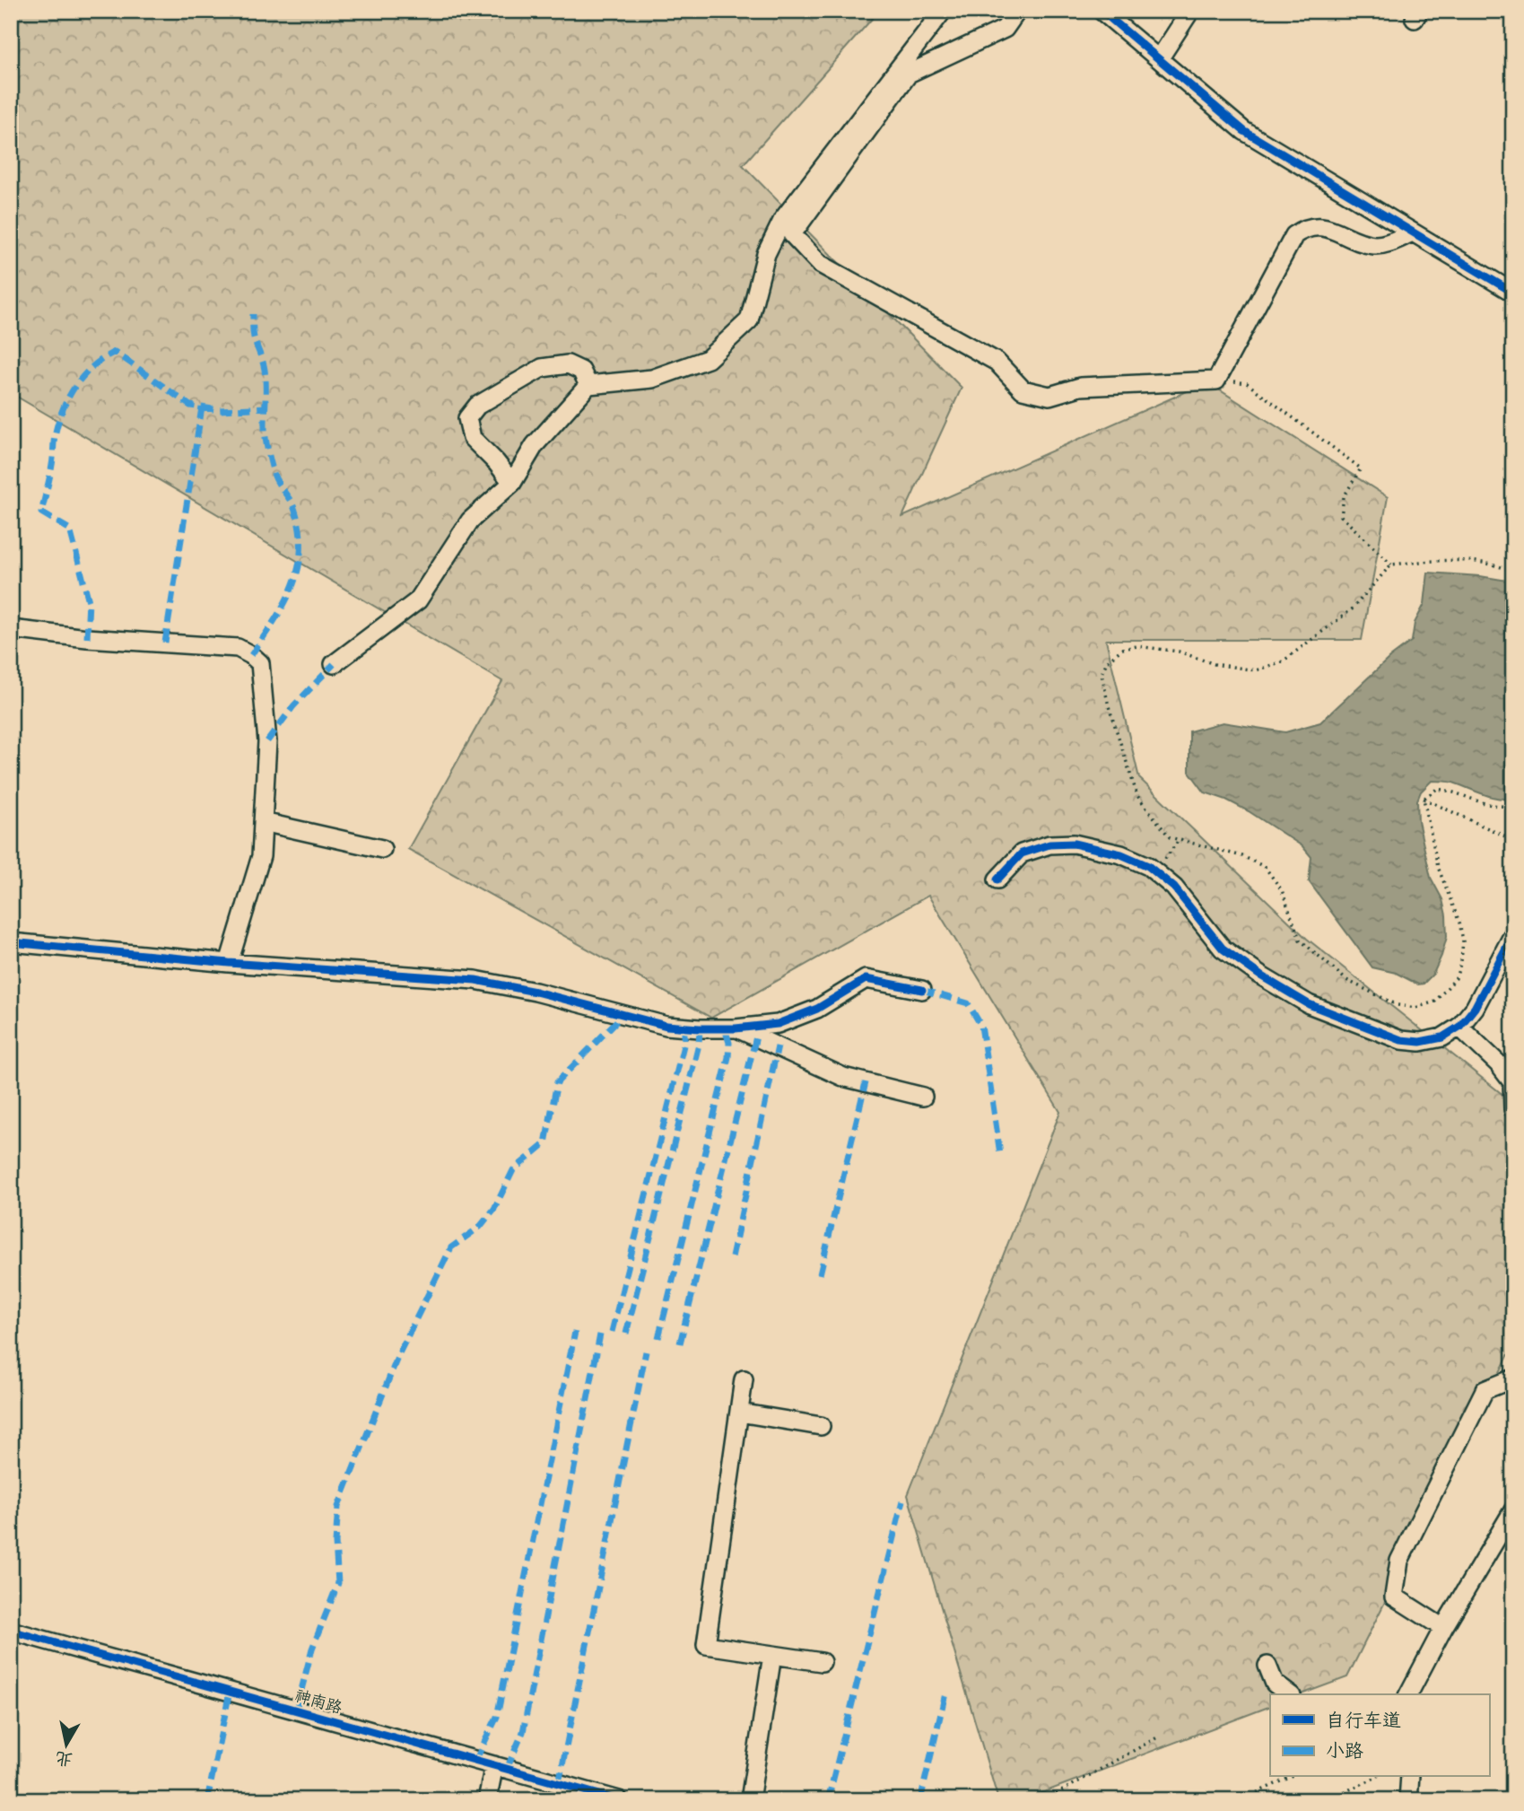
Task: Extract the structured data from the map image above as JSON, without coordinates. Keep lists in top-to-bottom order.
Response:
{
  "streets": {
    "street": ["神南路"]
  },
  "legend": ["自行车道", "小路"],
  "north": "bottom"
}
